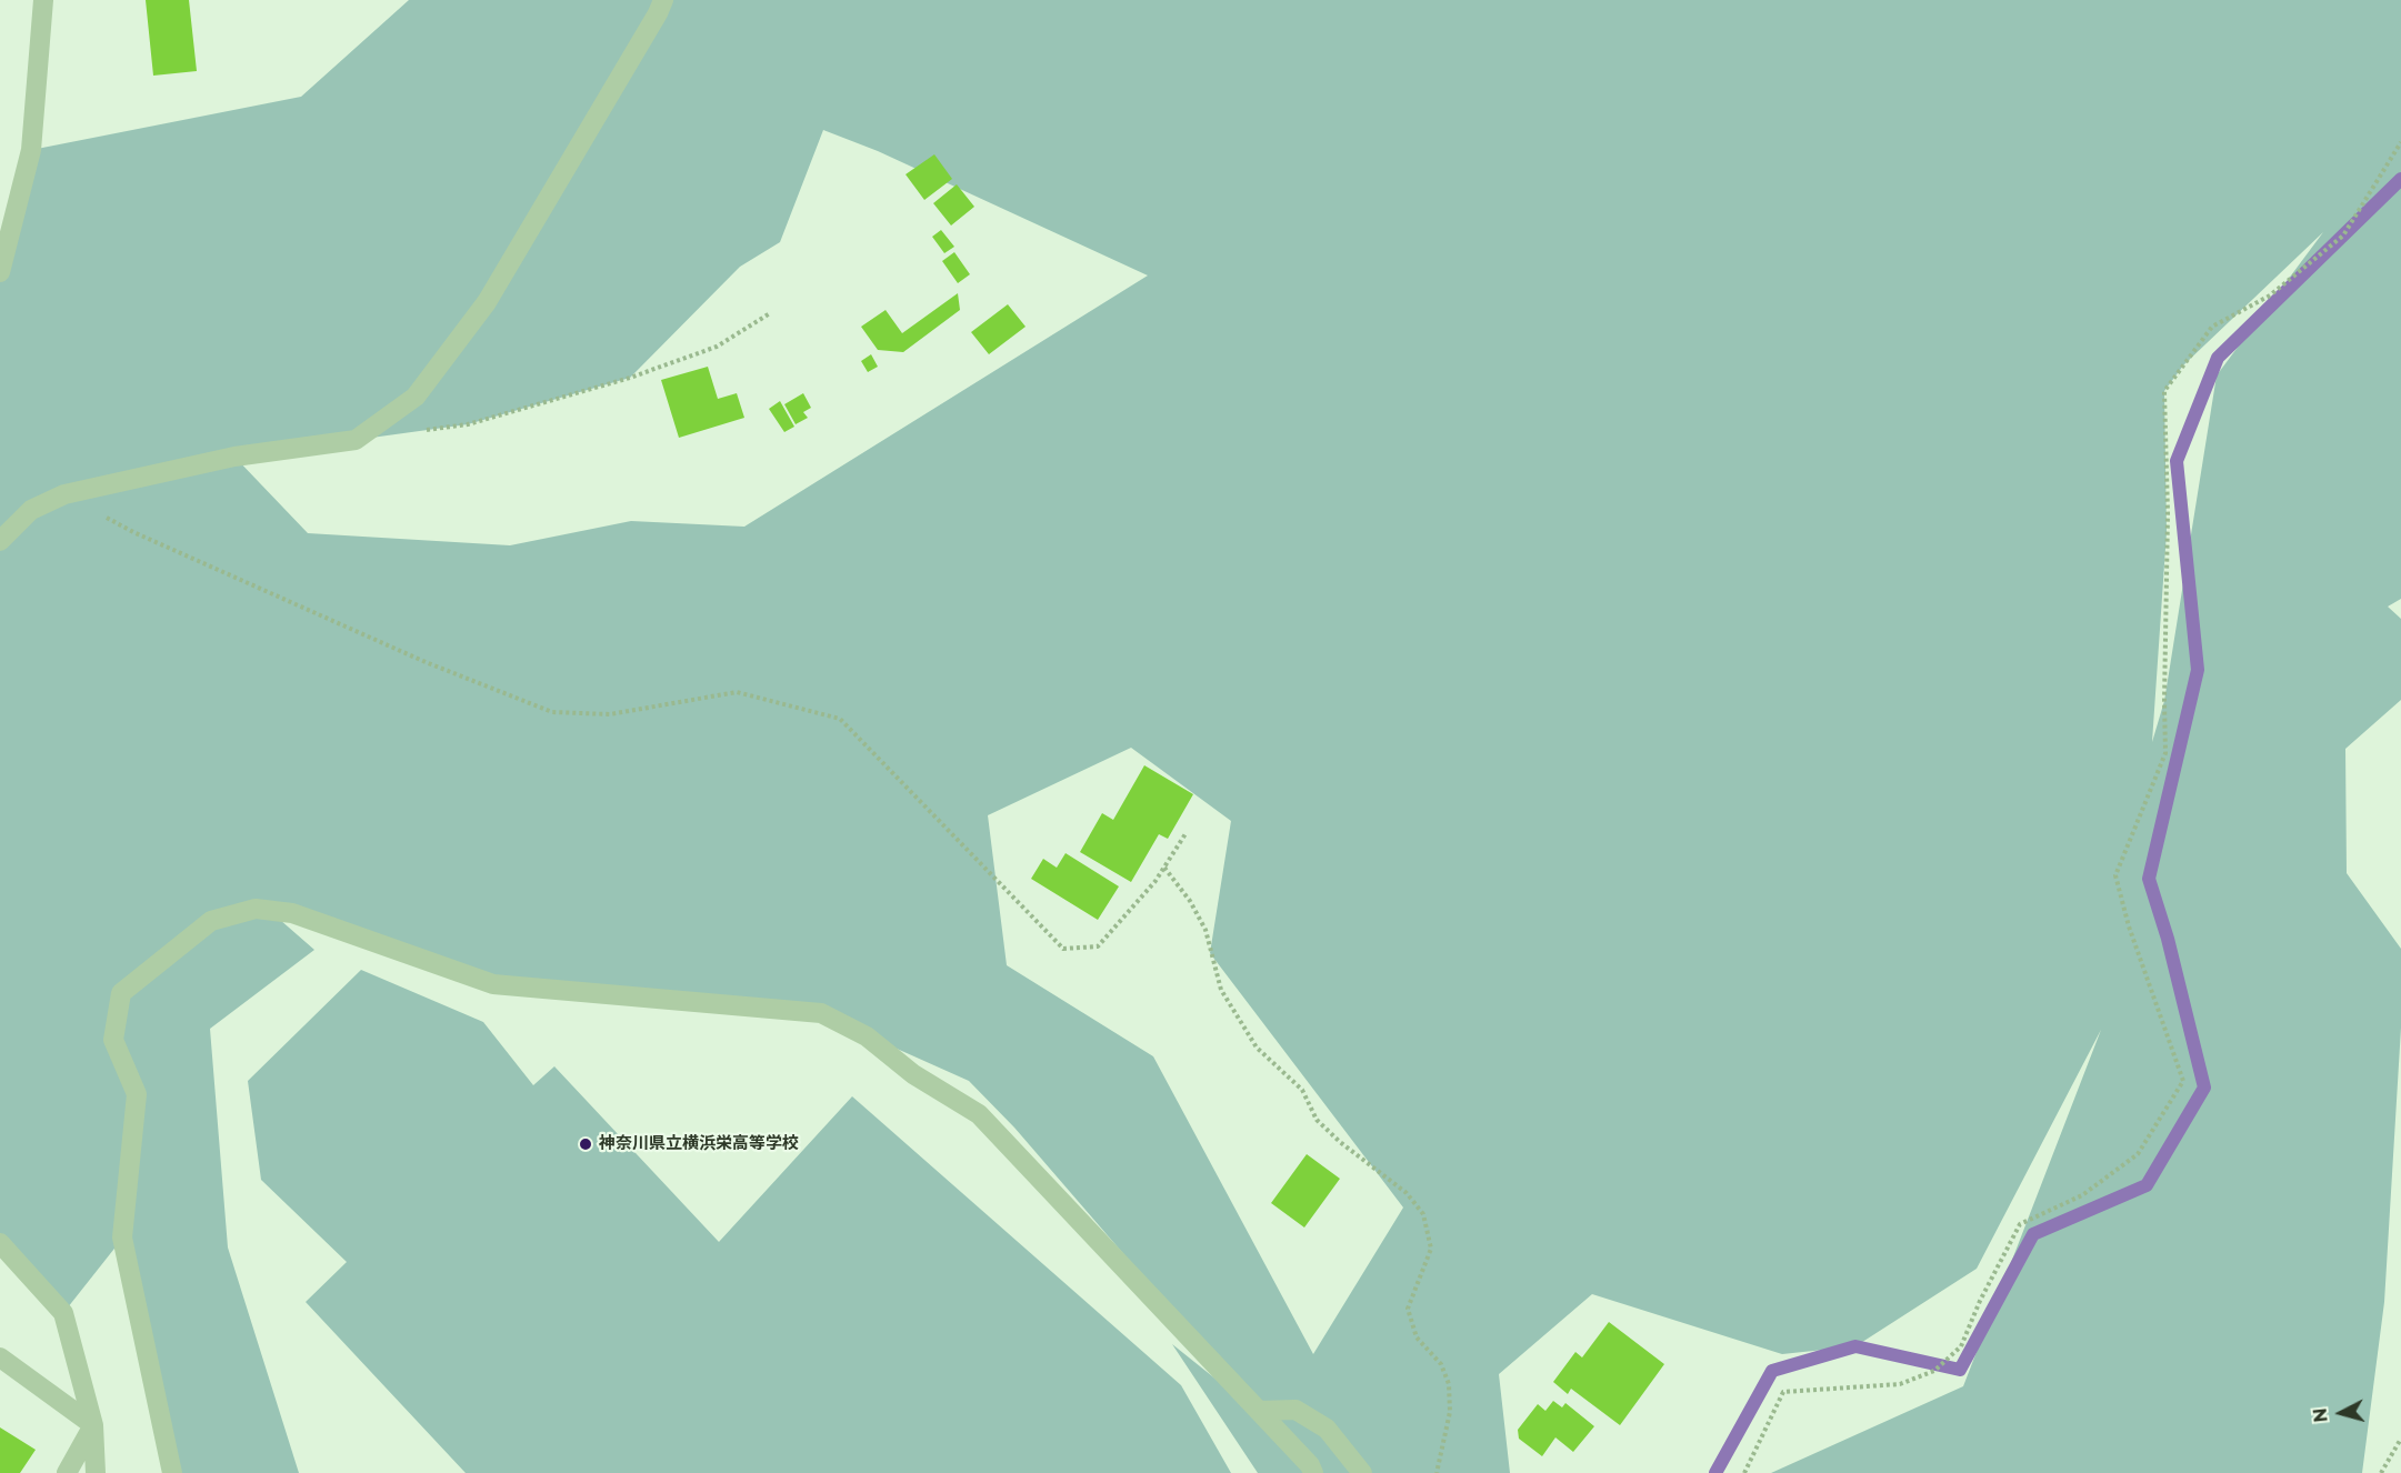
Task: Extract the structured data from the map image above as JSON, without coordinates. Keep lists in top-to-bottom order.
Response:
{
  "places": ["神奈川県立横浜栄高等学校"],
  "north": "left"
}
